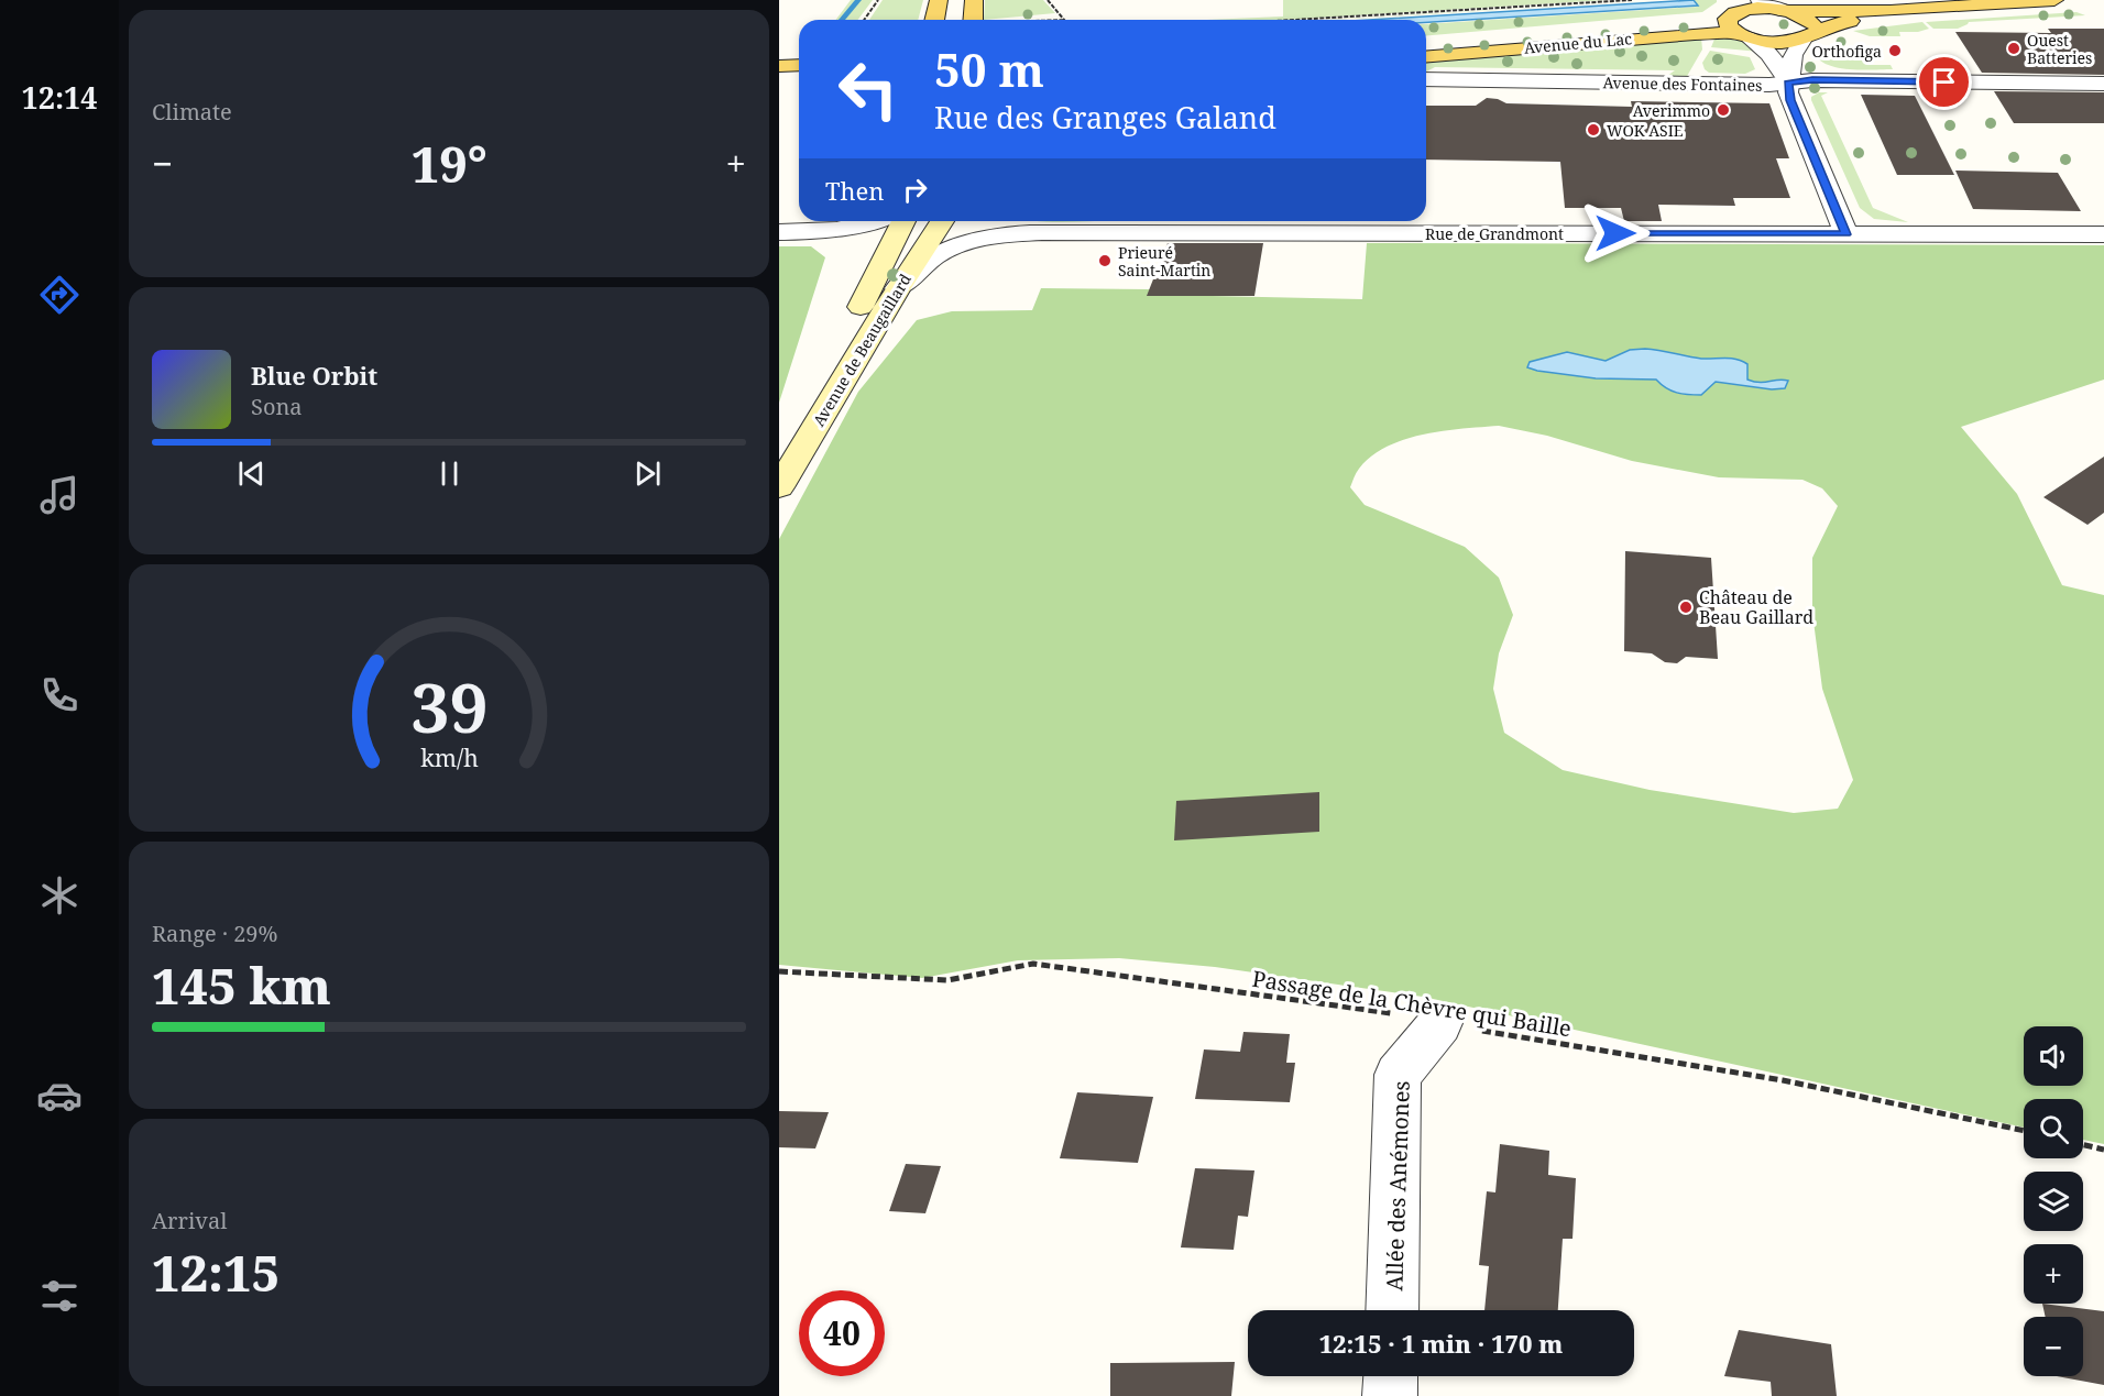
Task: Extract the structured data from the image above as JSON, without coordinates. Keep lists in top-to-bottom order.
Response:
{
  "streets": {
    "main road": ["Avenue du Lac", "Avenue de Beaugaillard"],
    "street": ["Avenue des Fontaines", "Rue de Grandmont", "Allée des Anémones"],
    "path": ["Passage de la Chèvre qui Baille"]
  },
  "crossings": [
    ["Rue de Grandmont", "Avenue de Beaugaillard"],
    ["Passage de la Chèvre qui Baille", "Allée des Anémones"]
  ],
  "places": [
    "Ouest Batteries",
    "Orthofiga",
    "Averimmo",
    "WOK ASIE",
    "Prieuré Saint-Martin",
    "Château de Beau Gaillard"
  ],
  "page": {
    "tabs": "12:14",
    "tile": [
      "Climate",
      ["Range · 29%", "145 km"],
      ["Arrival", "12:15"]
    ],
    "turn": ["50 m", "Rue des Granges Galand"],
    "heat": ["−", "19°", "+"],
    "then": "Then",
    "song": ["Blue Orbit", "Sona"],
    "map_buttons": ["+", "−"],
    "limit": "40",
    "trip": "12:15 · 1 min · 170 m",
    "gauge": ["39", "km/h"]
  }
}
